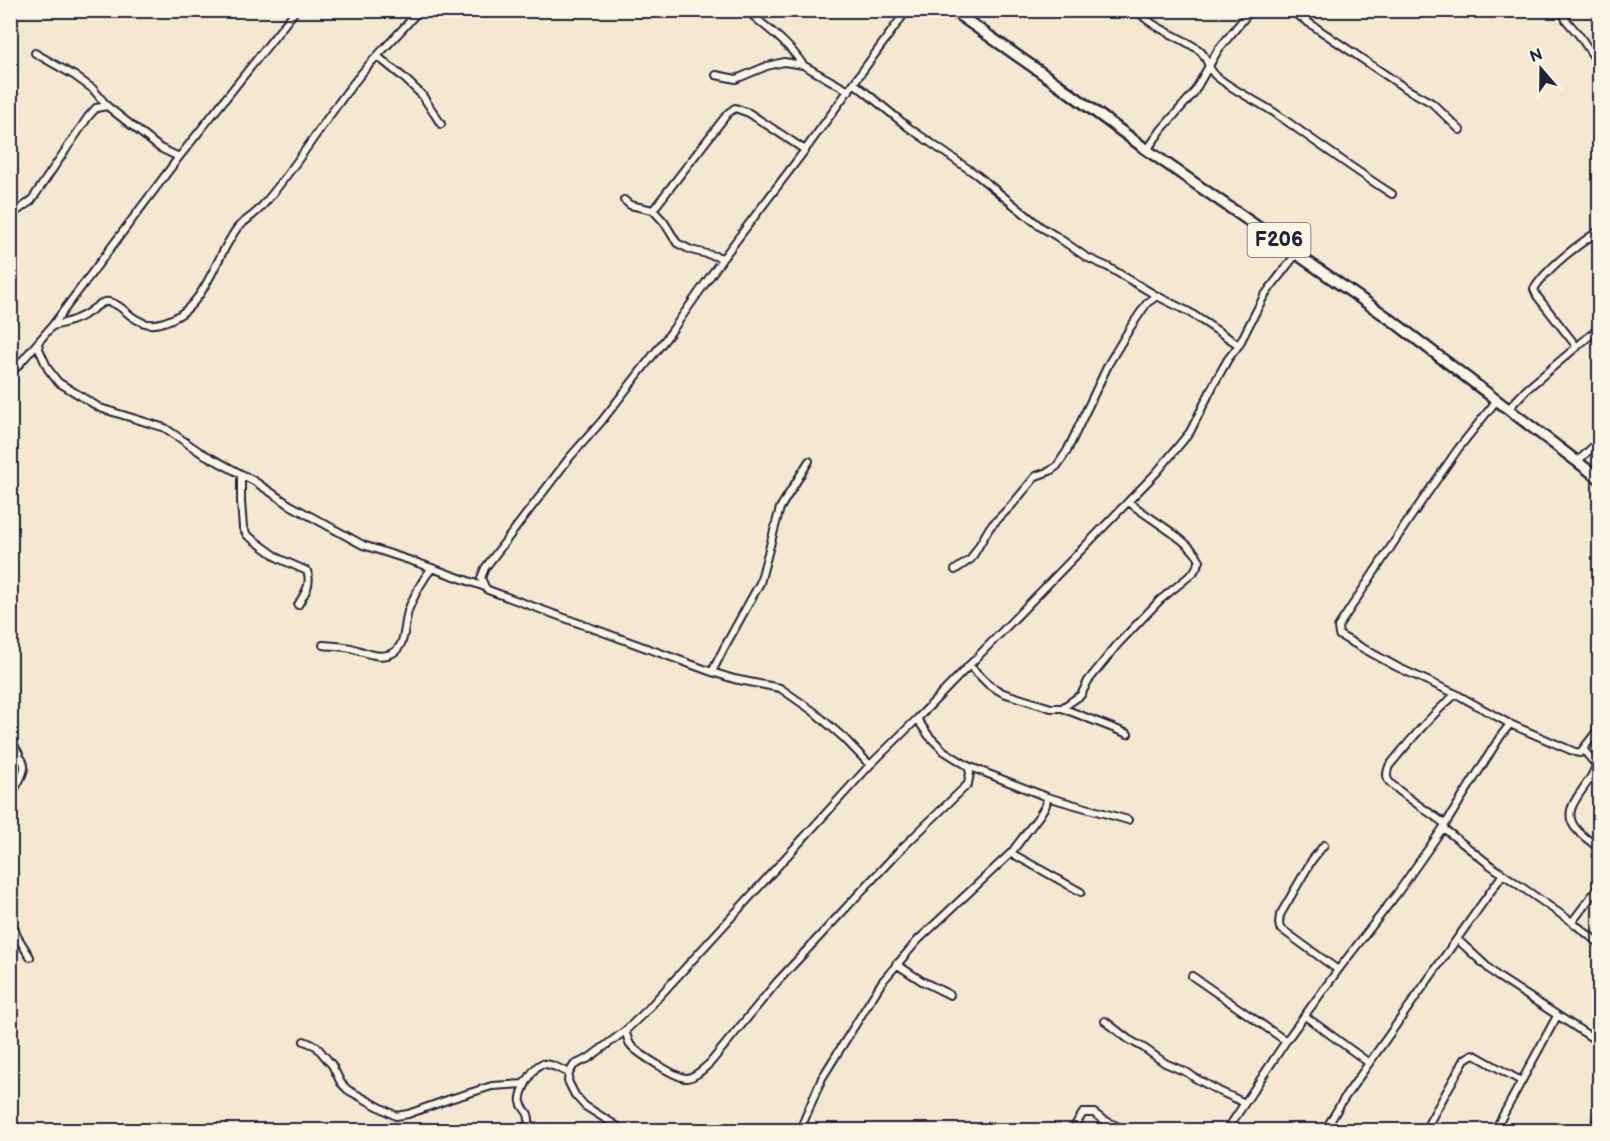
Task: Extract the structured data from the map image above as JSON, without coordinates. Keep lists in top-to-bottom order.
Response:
{
  "streets": {
    "main road": ["F206"]
  },
  "north": "top"
}
